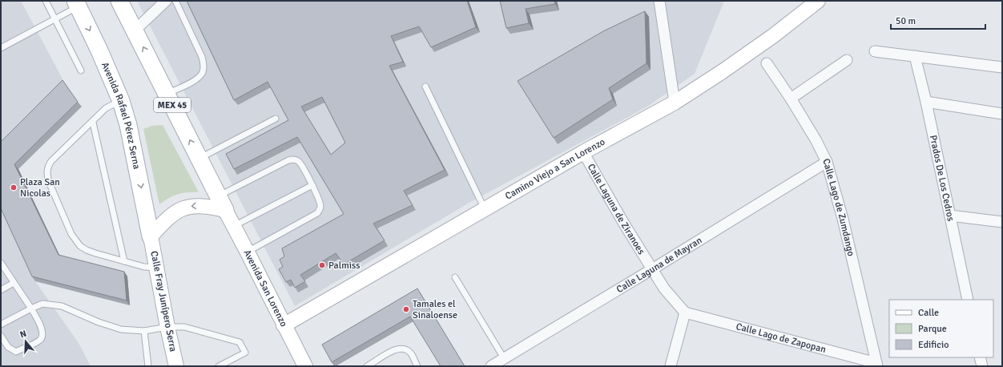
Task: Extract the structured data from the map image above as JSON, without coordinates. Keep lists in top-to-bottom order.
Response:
{
  "streets": {
    "main road": ["MEX 45", "Avenida Rafael Pérez Serna"],
    "street": [
      "Camino Viejo a San Lorenzo",
      "Prados De Los Cedros",
      "Calle Lago de Zumdango",
      "Calle Laguna de Ziranoes",
      "Calle Laguna de Mayran",
      "Avenida San Lorenzo",
      "Calle Fray Junípero Serra",
      "Calle Lago de Zapopan"
    ]
  },
  "crossings": [
    ["MEX 45", "Avenida San Lorenzo"],
    ["Avenida Rafael Pérez Serna", "Calle Fray Junípero Serra"],
    ["Camino Viejo a San Lorenzo", "Calle Laguna de Ziranoes"],
    ["Camino Viejo a San Lorenzo", "Avenida San Lorenzo"],
    ["Calle Lago de Zumdango", "Calle Laguna de Mayran"],
    ["Calle Lago de Zumdango", "Calle Lago de Zapopan"],
    ["Calle Laguna de Ziranoes", "Calle Laguna de Mayran"],
    ["Calle Laguna de Ziranoes", "Calle Lago de Zapopan"]
  ],
  "places": ["Plaza San Nicolas", "Palmiss", "Tamales el Sinaloense"],
  "legend": ["Calle", "Parque", "Edificio"],
  "scale_bar": "50 m",
  "north": "top"
}
